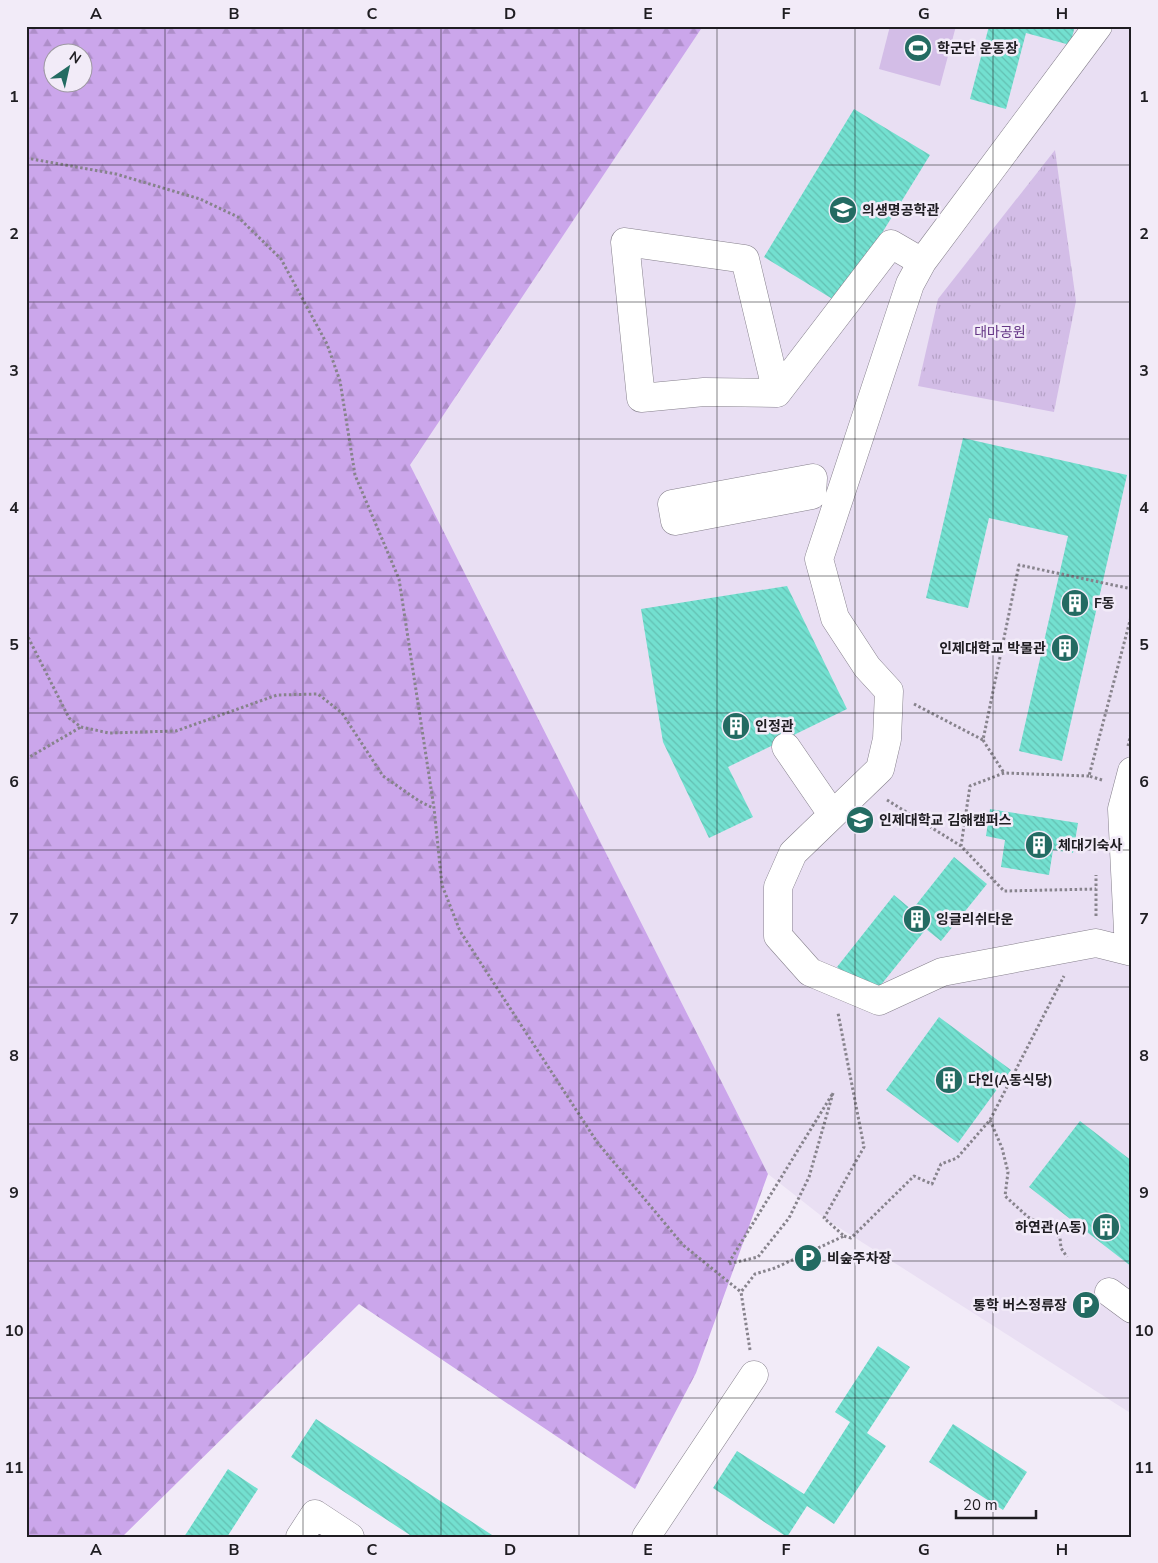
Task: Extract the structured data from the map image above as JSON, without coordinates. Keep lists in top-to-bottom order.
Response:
{
  "parks": ["대마공원"],
  "places": {
    "sports": ["학군단 운동장"],
    "school or university": ["의생명공학관", "인제대학교 김해캠퍼스"],
    "building": [
      "F동",
      "인제대학교 박물관",
      "인정관",
      "체대기숙사",
      "잉글리쉬타운",
      "다인(A동식당)",
      "하연관(A동)"
    ],
    "parking": ["비숲주차장", "통학 버스정류장"]
  },
  "scale_bar": "20 m",
  "north": "top right",
  "grid": {
    "columns": [
      "A",
      "B",
      "C",
      "D",
      "E",
      "F",
      "G",
      "H"
    ],
    "rows": [
      "1",
      "2",
      "3",
      "4",
      "5",
      "6",
      "7",
      "8",
      "9",
      "10",
      "11"
    ]
  }
}
